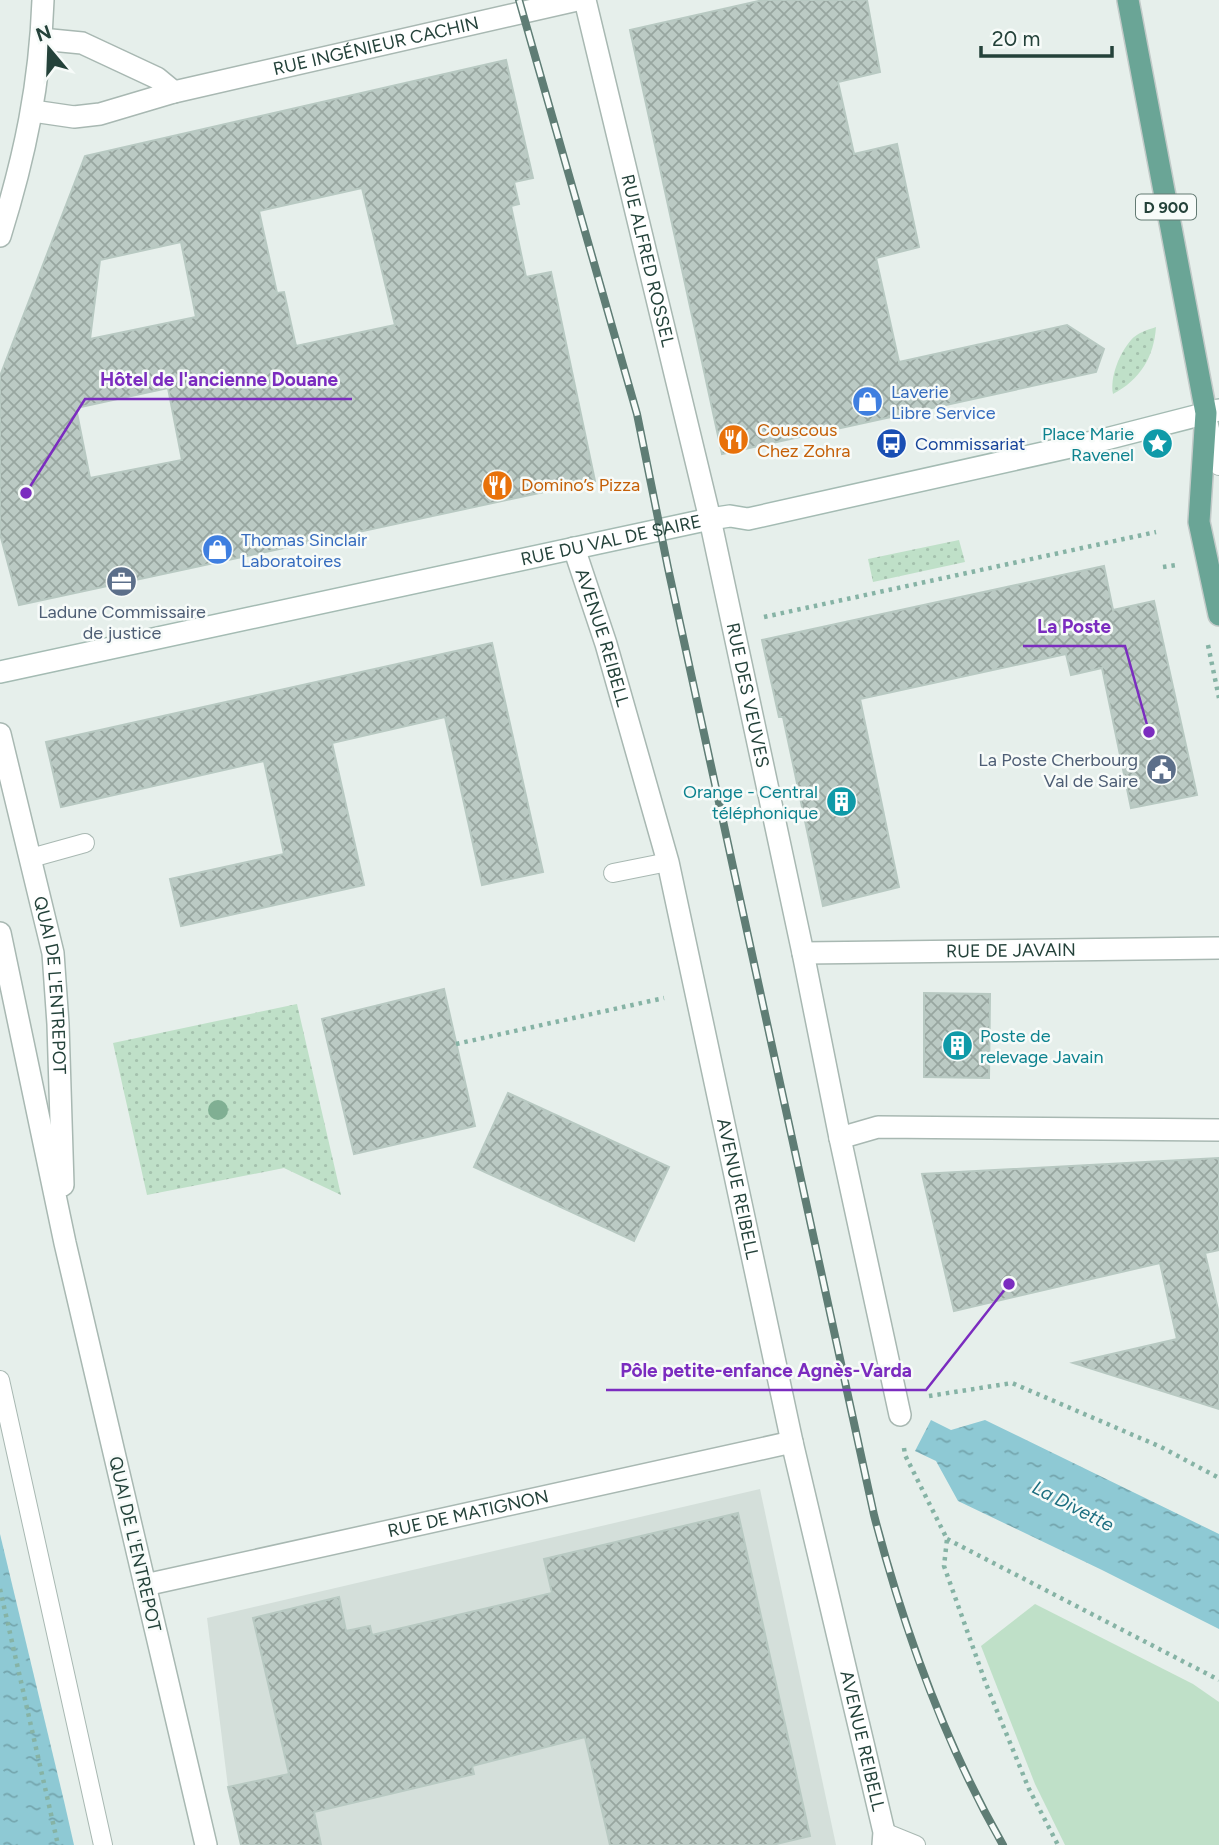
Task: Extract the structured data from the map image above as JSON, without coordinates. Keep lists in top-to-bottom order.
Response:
{
  "streets": {
    "main road": ["D 900"],
    "street": [
      "RUE INGÉNIEUR CACHIN",
      "RUE ALFRED ROSSEL",
      "RUE DU VAL DE SAIRE",
      "AVENUE REIBELL",
      "RUE DES VEUVES",
      "RUE DE JAVAIN",
      "QUAI DE L'ENTREPOT",
      "RUE DE MATIGNON"
    ]
  },
  "crossings": [
    ["D 900", "RUE DU VAL DE SAIRE"],
    ["RUE ALFRED ROSSEL", "RUE DU VAL DE SAIRE"],
    ["RUE ALFRED ROSSEL", "RUE DES VEUVES"],
    ["RUE DU VAL DE SAIRE", "AVENUE REIBELL"],
    ["RUE DU VAL DE SAIRE", "RUE DES VEUVES"],
    ["AVENUE REIBELL", "RUE DE MATIGNON"],
    ["RUE DES VEUVES", "RUE DE JAVAIN"],
    ["QUAI DE L'ENTREPOT", "RUE DE MATIGNON"]
  ],
  "water": ["La Divette"],
  "places": {
    "shop": ["Laverie Libre Service", "Thomas Sinclair Laboratoires"],
    "restaurant": ["Couscous Chez Zohra", "Domino’s Pizza"],
    "bus stop": ["Commissariat"],
    "place": ["Place Marie Ravenel"],
    "other": ["Hôtel de l'ancienne Douane", "La Poste", "Pôle petite-enfance Agnès-Varda"],
    "office": ["Ladune Commissaire de justice"],
    "public building": ["La Poste Cherbourg Val de Saire"],
    "building": ["Orange - Central téléphonique", "Poste de relevage Javain"]
  },
  "scale_bar": "20 m",
  "north": "top"
}
